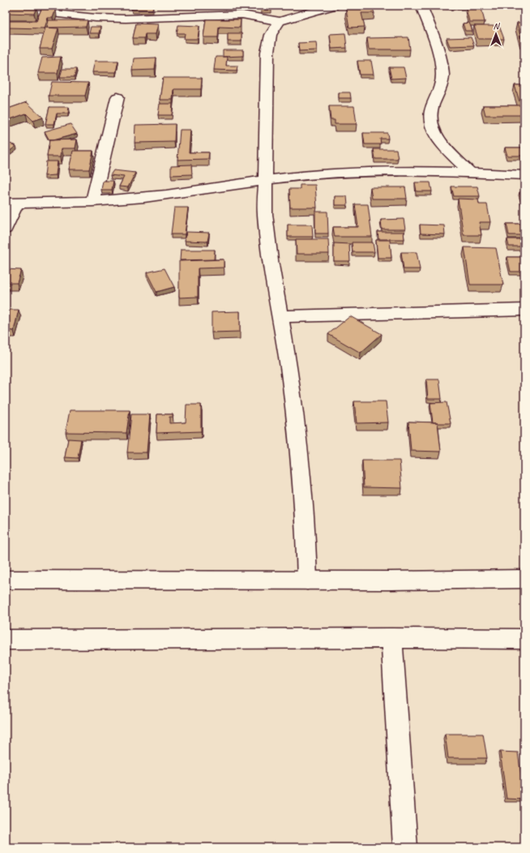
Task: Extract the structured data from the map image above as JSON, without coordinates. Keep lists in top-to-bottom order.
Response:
{
  "north": "top"
}
